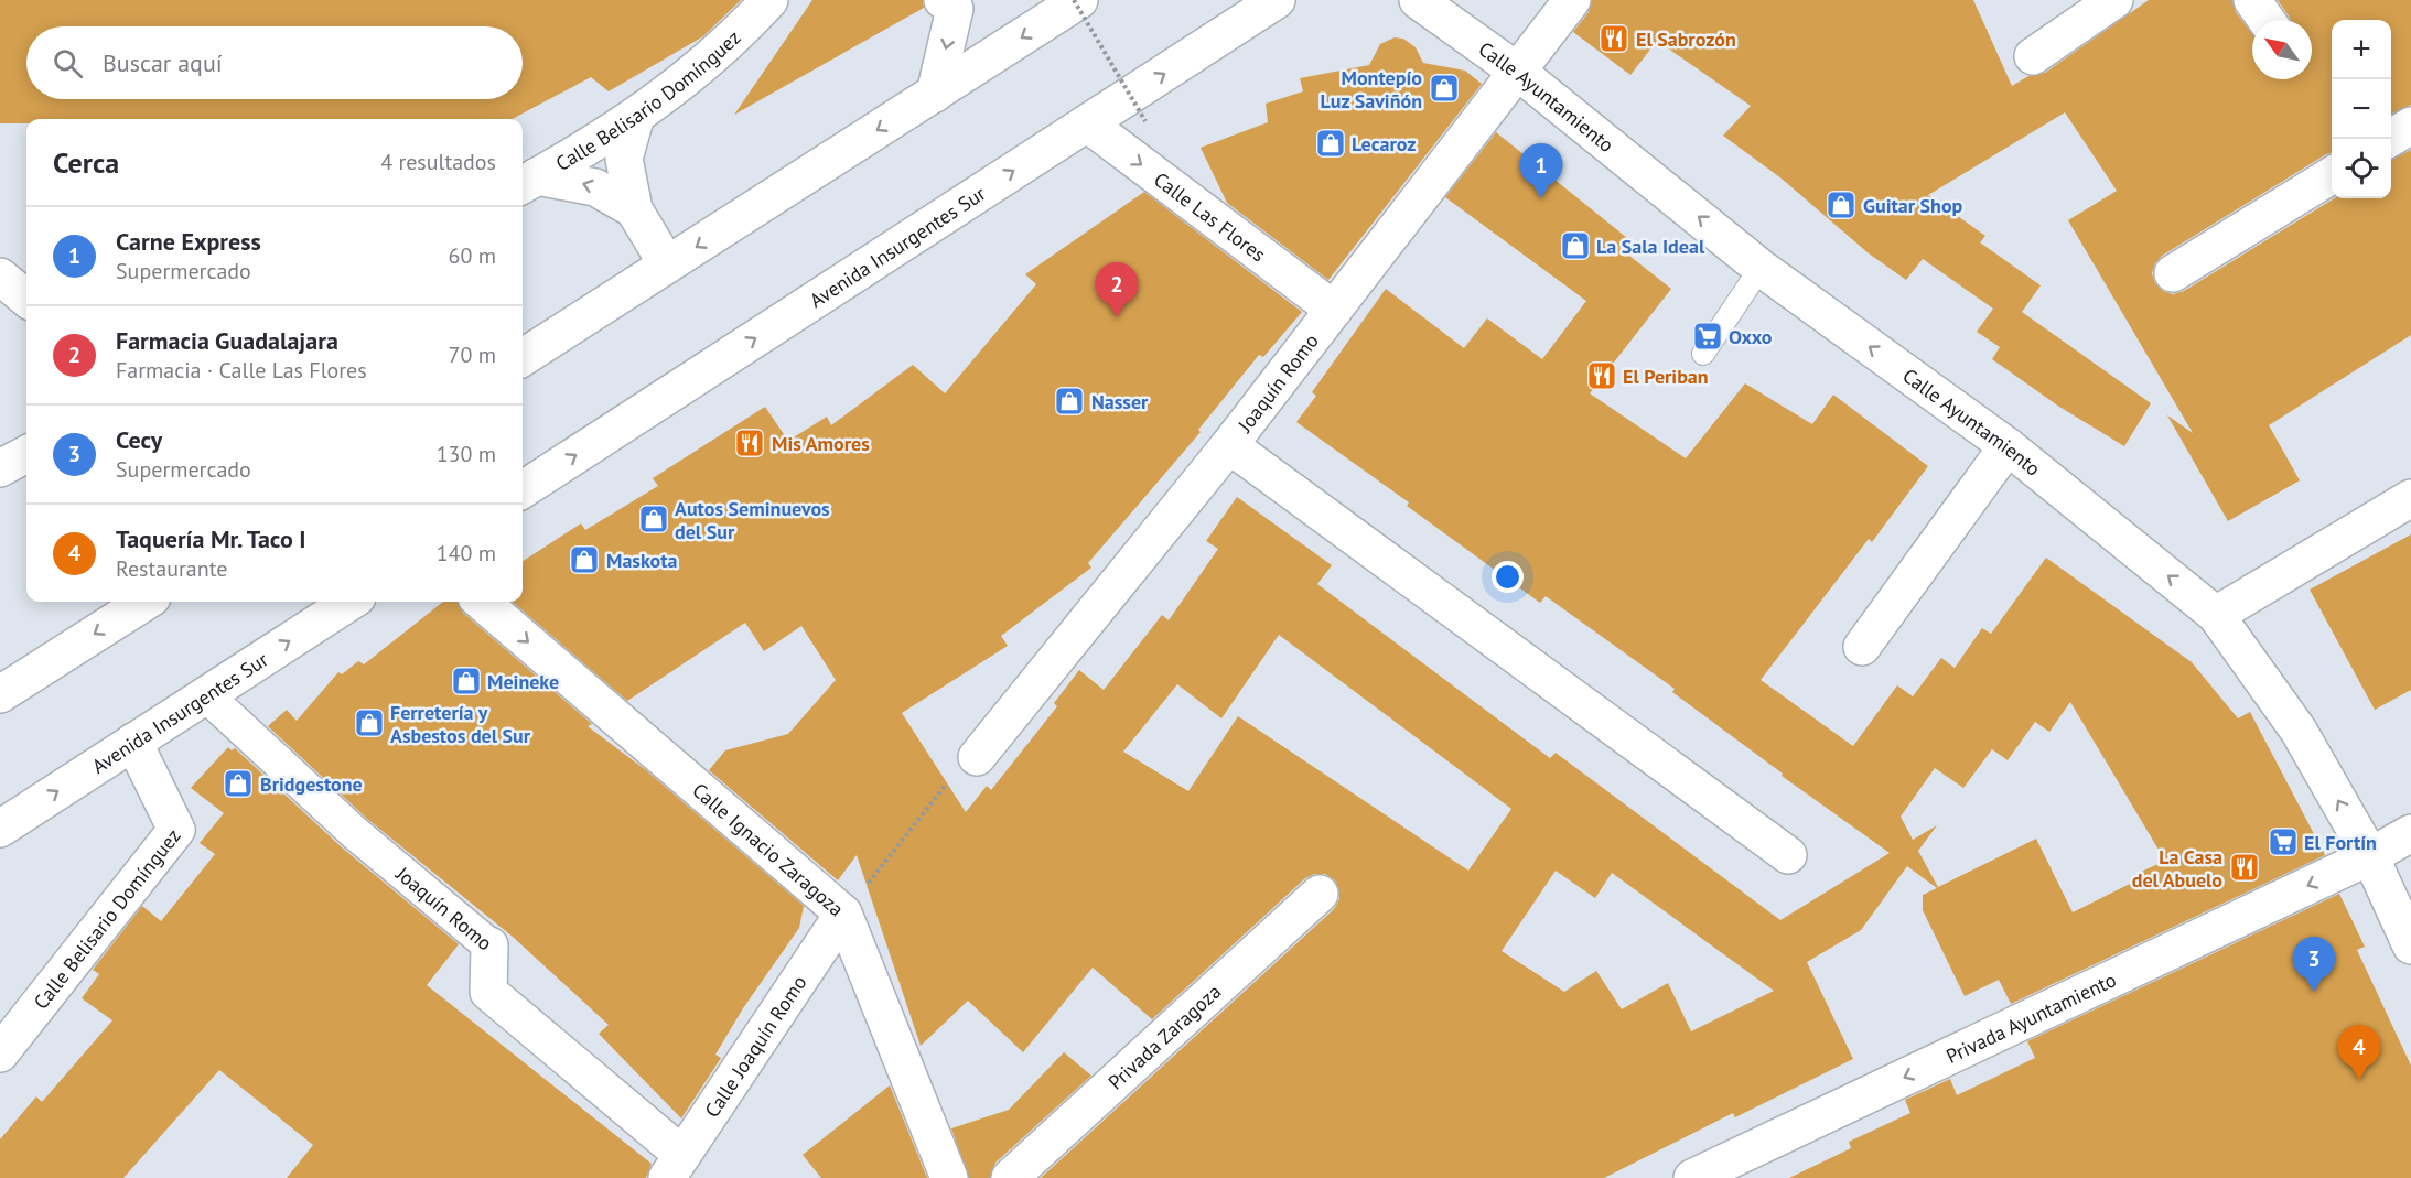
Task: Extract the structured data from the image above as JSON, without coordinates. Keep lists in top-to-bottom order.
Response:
{
  "streets": {
    "street": [
      "Calle Ayuntamiento",
      "Calle Belisario Domínguez",
      "Calle Las Flores",
      "Avenida Insurgentes Sur",
      "Joaquín Romo",
      "Calle Ignacio Zaragoza",
      "Privada Ayuntamiento",
      "Privada Zaragoza",
      "Calle Joaquín Romo"
    ]
  },
  "crossings": [
    ["Calle Ayuntamiento", "Joaquín Romo"],
    ["Calle Ayuntamiento", "Privada Ayuntamiento"],
    ["Calle Belisario Domínguez", "Avenida Insurgentes Sur"],
    ["Calle Las Flores", "Avenida Insurgentes Sur"],
    ["Calle Las Flores", "Joaquín Romo"],
    ["Avenida Insurgentes Sur", "Joaquín Romo"],
    ["Joaquín Romo", "Calle Joaquín Romo"],
    ["Calle Ignacio Zaragoza", "Calle Joaquín Romo"]
  ],
  "one_way": [
    "Calle Ayuntamiento",
    "Calle Las Flores",
    "Calle Ignacio Zaragoza",
    "Privada Ayuntamiento"
  ],
  "places": {
    "restaurant": [
      "El Sabrozón",
      "El Periban",
      "Mis Amores",
      "La Casa del Abuelo"
    ],
    "shop": [
      "Montepío Luz Saviñón",
      "Lecaroz",
      "Guitar Shop",
      "La Sala Ideal",
      "Nasser",
      "Autos Seminuevos del Sur",
      "Maskota",
      "Meineke",
      "Ferretería y Asbestos del Sur",
      "Bridgestone"
    ],
    "supermarket": ["Oxxo", "El Fortín"]
  },
  "north": "top left",
  "page": {
    "map_buttons": ["+", "−"],
    "search": "Buscar aquí",
    "heading": ["Cerca", "4 resultados"],
    "pins": [
      "1",
      "2",
      "3",
      "4"
    ],
    "list": [
      {
        "mark": "1",
        "name": "Carne Express",
        "note": "Supermercado",
        "value": "60 m"
      },
      {
        "mark": "2",
        "name": "Farmacia Guadalajara",
        "note": "Farmacia · Calle Las Flores",
        "value": "70 m"
      },
      {
        "mark": "3",
        "name": "Cecy",
        "note": "Supermercado",
        "value": "130 m"
      },
      {
        "mark": "4",
        "name": "Taquería Mr. Taco I",
        "note": "Restaurante",
        "value": "140 m"
      }
    ]
  }
}
